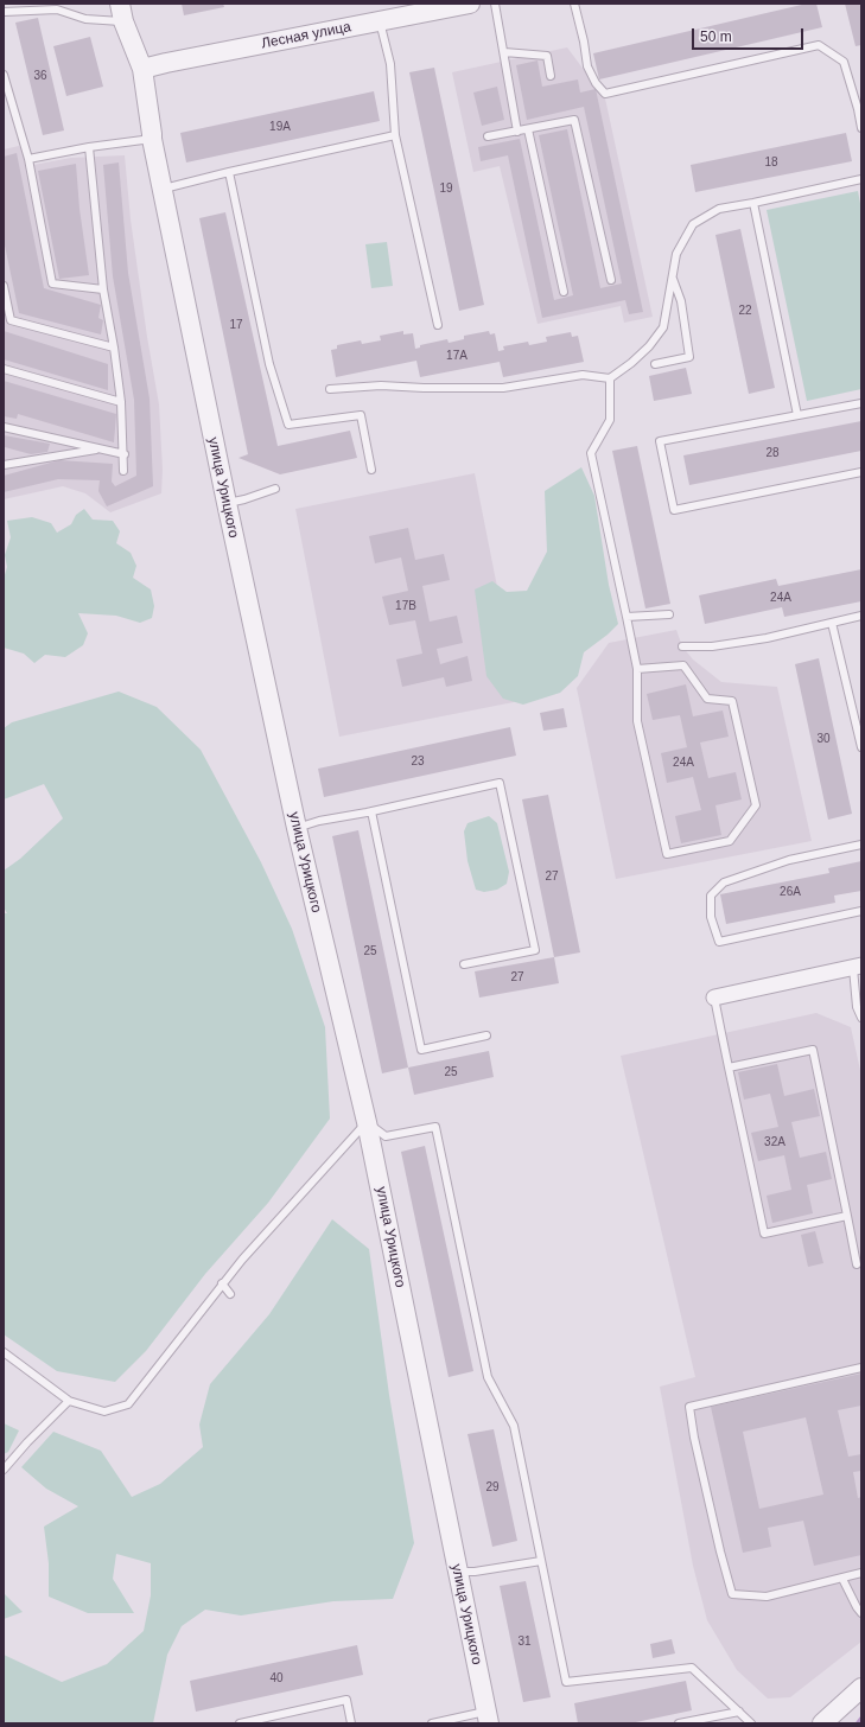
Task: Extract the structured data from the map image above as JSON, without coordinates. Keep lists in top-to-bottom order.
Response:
{
  "streets": {
    "street": ["Лесная улица", "улица Урицкого"]
  },
  "crossings": [
    ["Лесная улица", "улица Урицкого"]
  ],
  "house_numbers": [
    "36",
    "19А",
    "18",
    "19",
    "22",
    "17",
    "17А",
    "28",
    "24А",
    "17В",
    "30",
    "23",
    "24А",
    "27",
    "26А",
    "25",
    "27",
    "25",
    "32А",
    "29",
    "31",
    "40"
  ],
  "scale_bar": "50 m"
}
